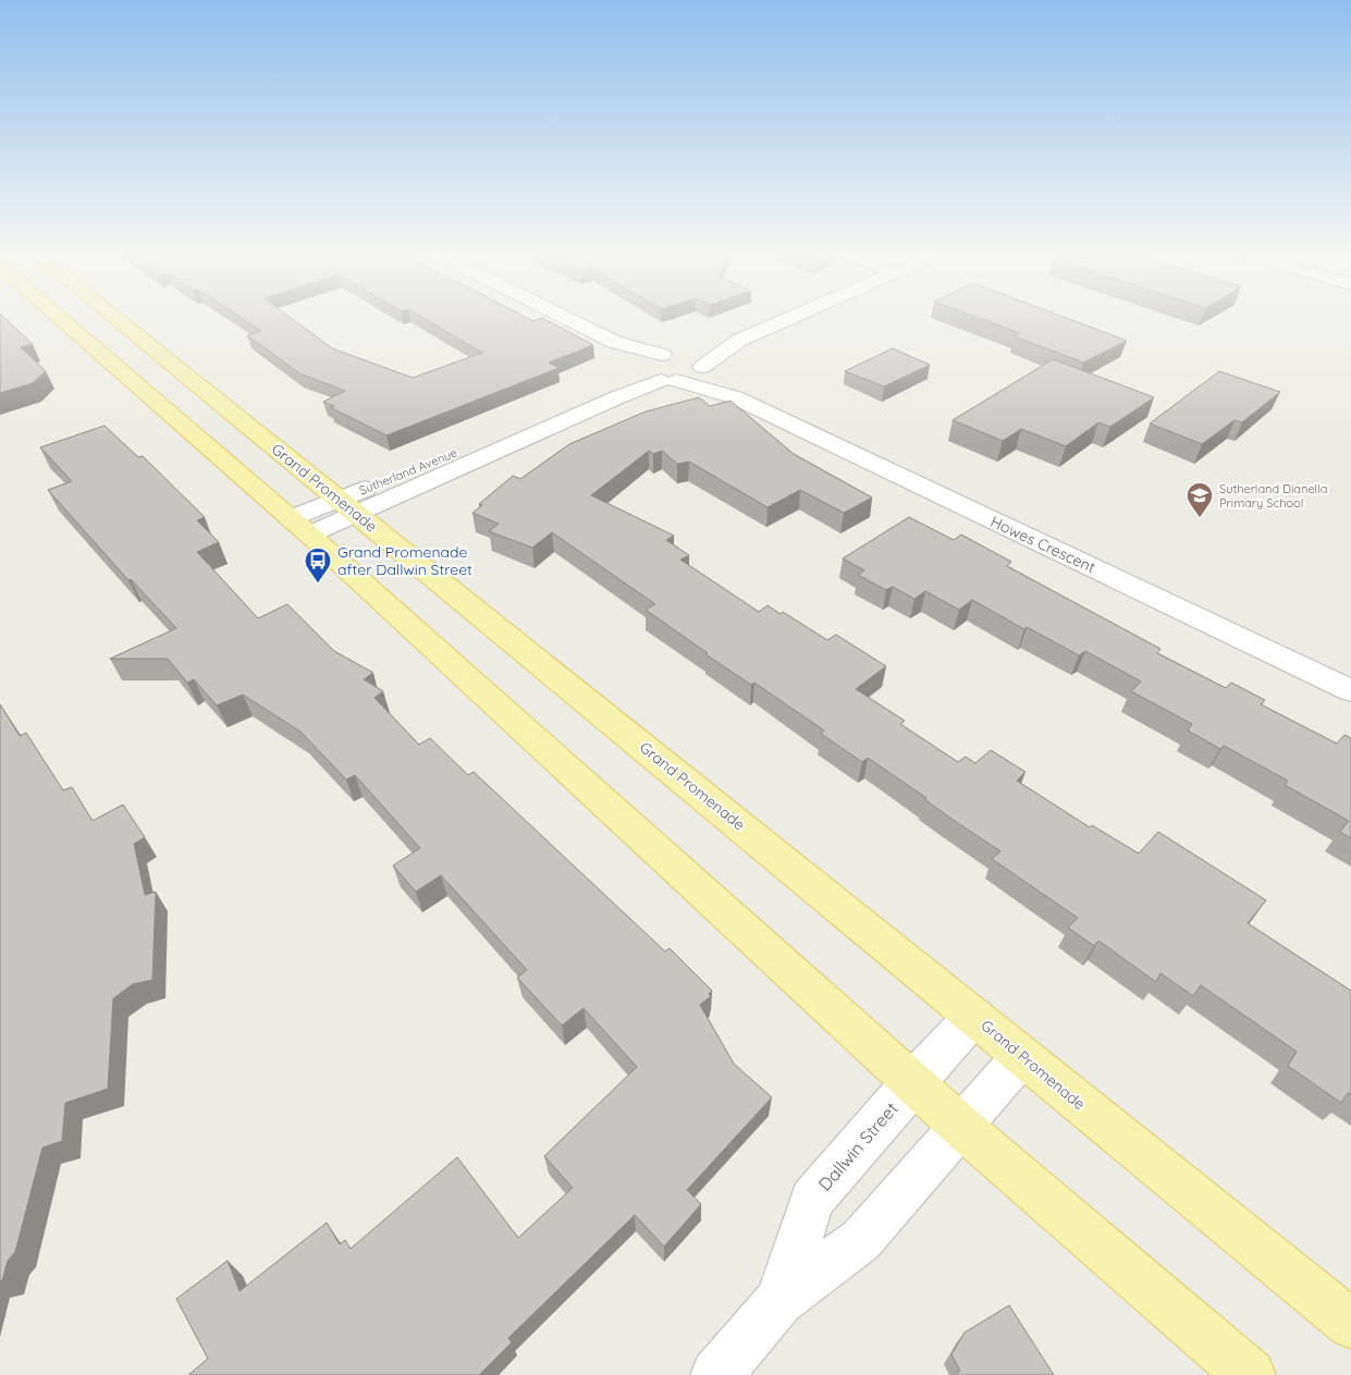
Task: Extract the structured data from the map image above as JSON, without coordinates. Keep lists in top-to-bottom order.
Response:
{
  "streets": {
    "main road": ["Grand Promenade"],
    "street": ["Sutherland Avenue", "Howes Crescent", "Dallwin Street"]
  },
  "crossings": [
    ["Sutherland Avenue", "Grand Promenade"],
    ["Sutherland Avenue", "Howes Crescent"],
    ["Grand Promenade", "Dallwin Street"]
  ],
  "places": {
    "school or university": ["Sutherland Dianella Primary School"],
    "bus stop": ["Grand Promenade after Dallwin Street"]
  }
}
